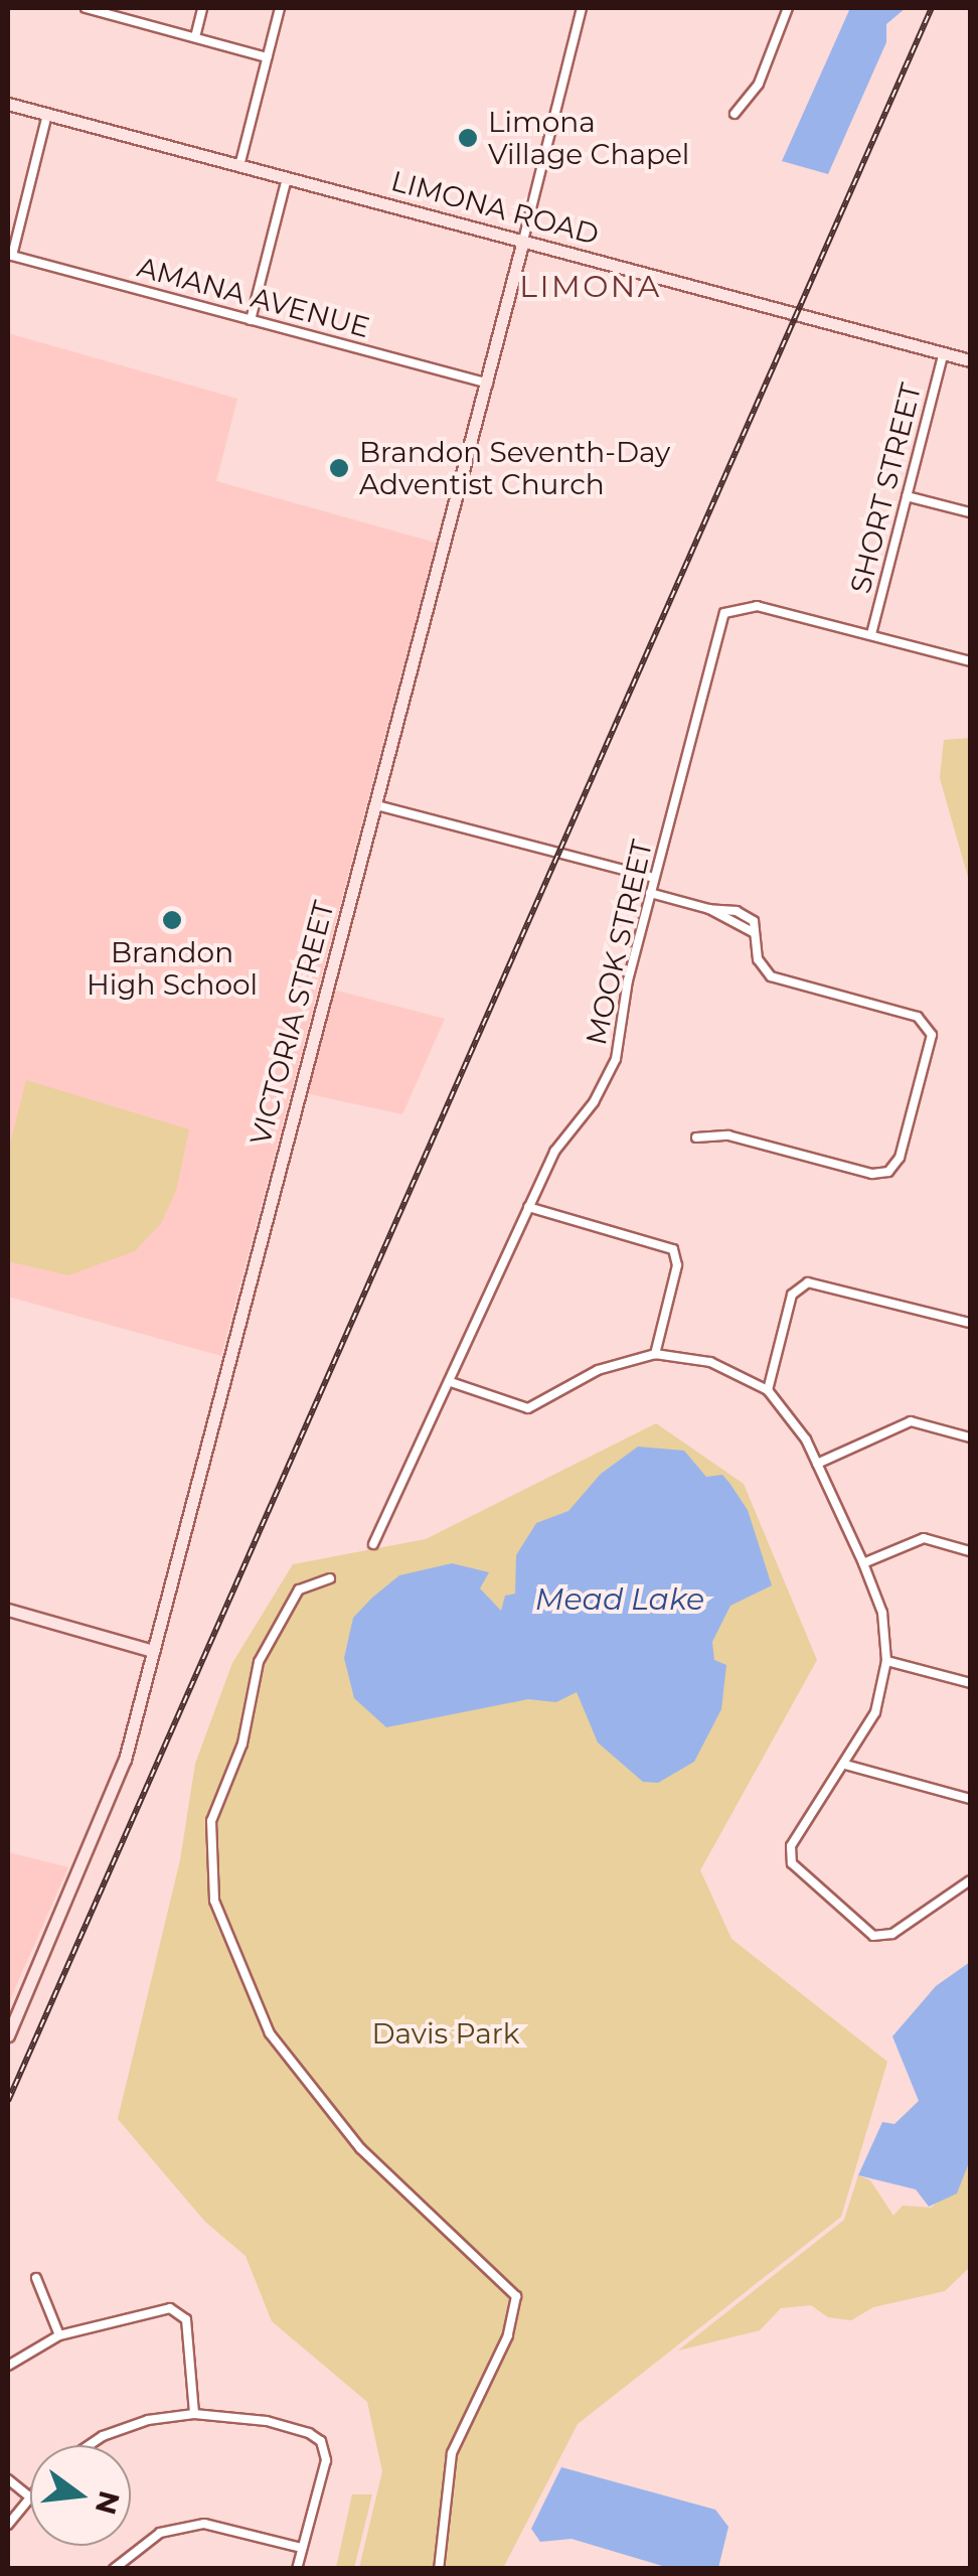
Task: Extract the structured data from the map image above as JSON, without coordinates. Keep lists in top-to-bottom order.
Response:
{
  "streets": {
    "street": [
      "LIMONA ROAD",
      "AMANA AVENUE",
      "SHORT STREET",
      "MOOK STREET",
      "VICTORIA STREET"
    ]
  },
  "crossings": [
    ["LIMONA ROAD", "SHORT STREET"],
    ["LIMONA ROAD", "VICTORIA STREET"],
    ["AMANA AVENUE", "VICTORIA STREET"],
    ["SHORT STREET", "MOOK STREET"]
  ],
  "districts": ["LIMONA"],
  "water": ["Mead Lake"],
  "parks": ["Davis Park"],
  "places": ["Limona Village Chapel", "Brandon Seventh-Day Adventist Church", "Brandon High School"],
  "north": "right"
}
